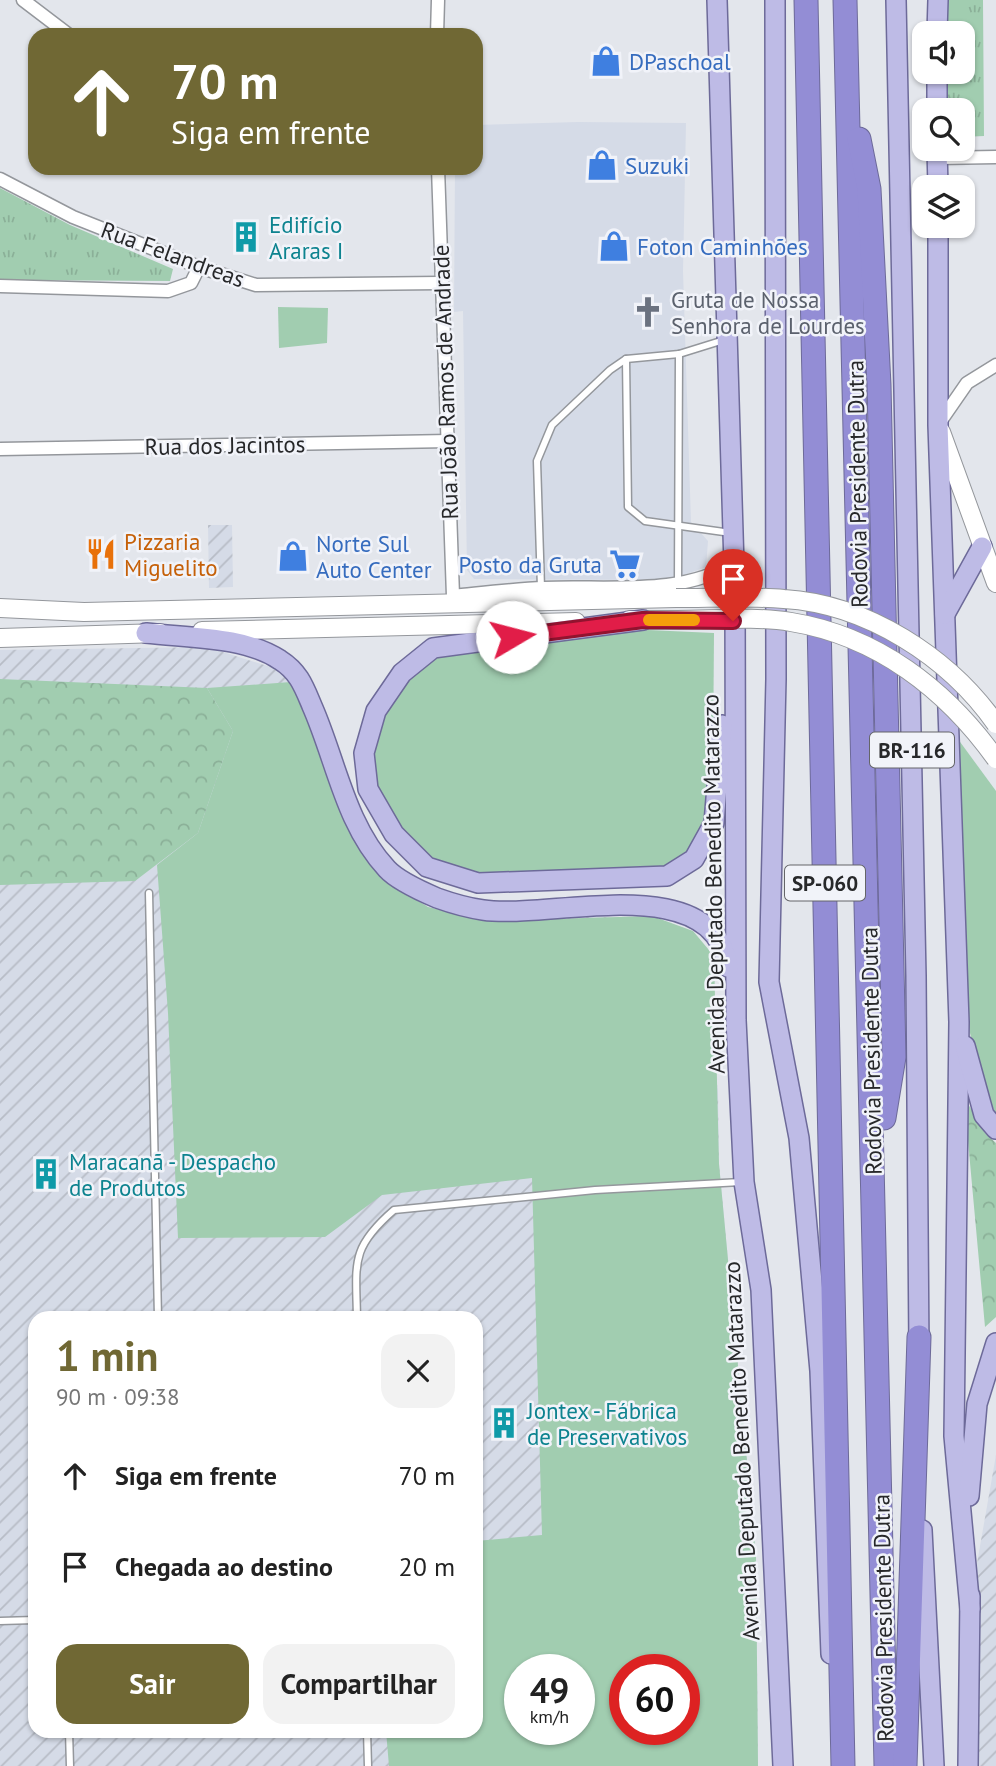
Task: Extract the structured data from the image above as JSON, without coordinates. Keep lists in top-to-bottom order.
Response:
{
  "streets": {
    "highway": ["Rodovia Presidente Dutra", "SP-060"],
    "main road": ["BR-116", "Avenida Deputado Benedito Matarazzo"],
    "street": ["Rua Felandreas", "Rua João Ramos de Andrade", "Rua dos Jacintos"]
  },
  "crossings": [
    ["Rua Felandreas", "Rua João Ramos de Andrade"],
    ["Rua João Ramos de Andrade", "Rua dos Jacintos"]
  ],
  "places": {
    "shop": [
      "DPaschoal",
      "Suzuki",
      "Foton Caminhões",
      "Norte Sul Auto Center"
    ],
    "building": ["Edifício Araras I", "Maracanã - Despacho de Produtos", "Jontex - Fábrica de Preservativos"],
    "church": ["Gruta de Nossa Senhora de Lourdes"],
    "restaurant": ["Pizzaria Miguelito"],
    "supermarket": ["Posto da Gruta"]
  },
  "page": {
    "turn": ["70 m", "Siga em frente"],
    "heading": ["1 min", "90 m · 09:38"],
    "list": [
      {
        "name": "Siga em frente",
        "value": "70 m"
      },
      {
        "name": "Chegada ao destino",
        "value": "20 m"
      }
    ],
    "buttons": ["Sair", "Compartilhar"],
    "speed": "49 km/h",
    "limit": "60"
  }
}
